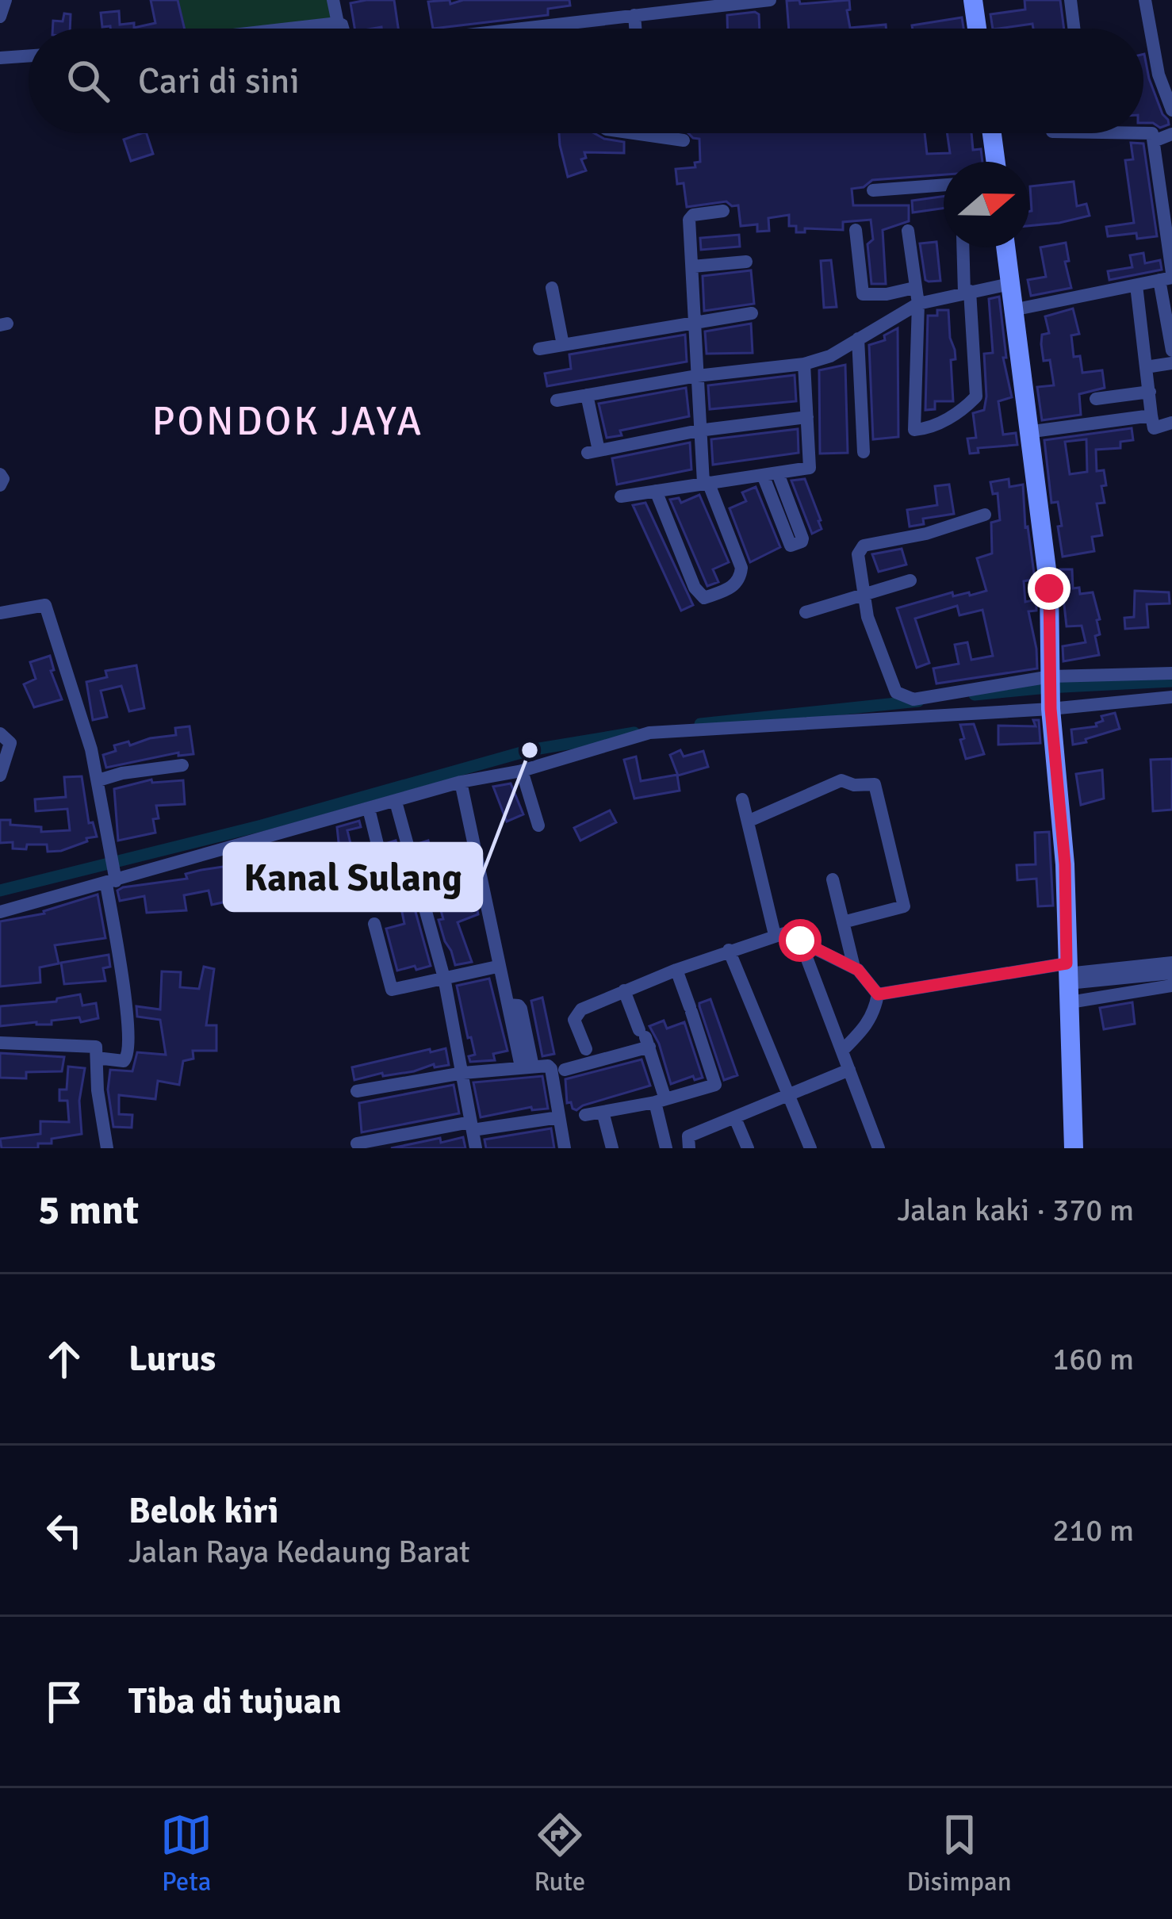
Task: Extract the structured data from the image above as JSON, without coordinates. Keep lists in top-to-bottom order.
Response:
{
  "districts": ["PONDOK JAYA"],
  "places": ["Kanal Sulang"],
  "north": "right",
  "page": {
    "search": "Cari di sini",
    "heading": ["5 mnt", "Jalan kaki · 370 m"],
    "list": [
      ["Lurus", "160 m"],
      ["Belok kiri", "Jalan Raya Kedaung Barat", "210 m"],
      "Tiba di tujuan"
    ],
    "nav": ["Peta", "Rute", "Disimpan"]
  }
}
